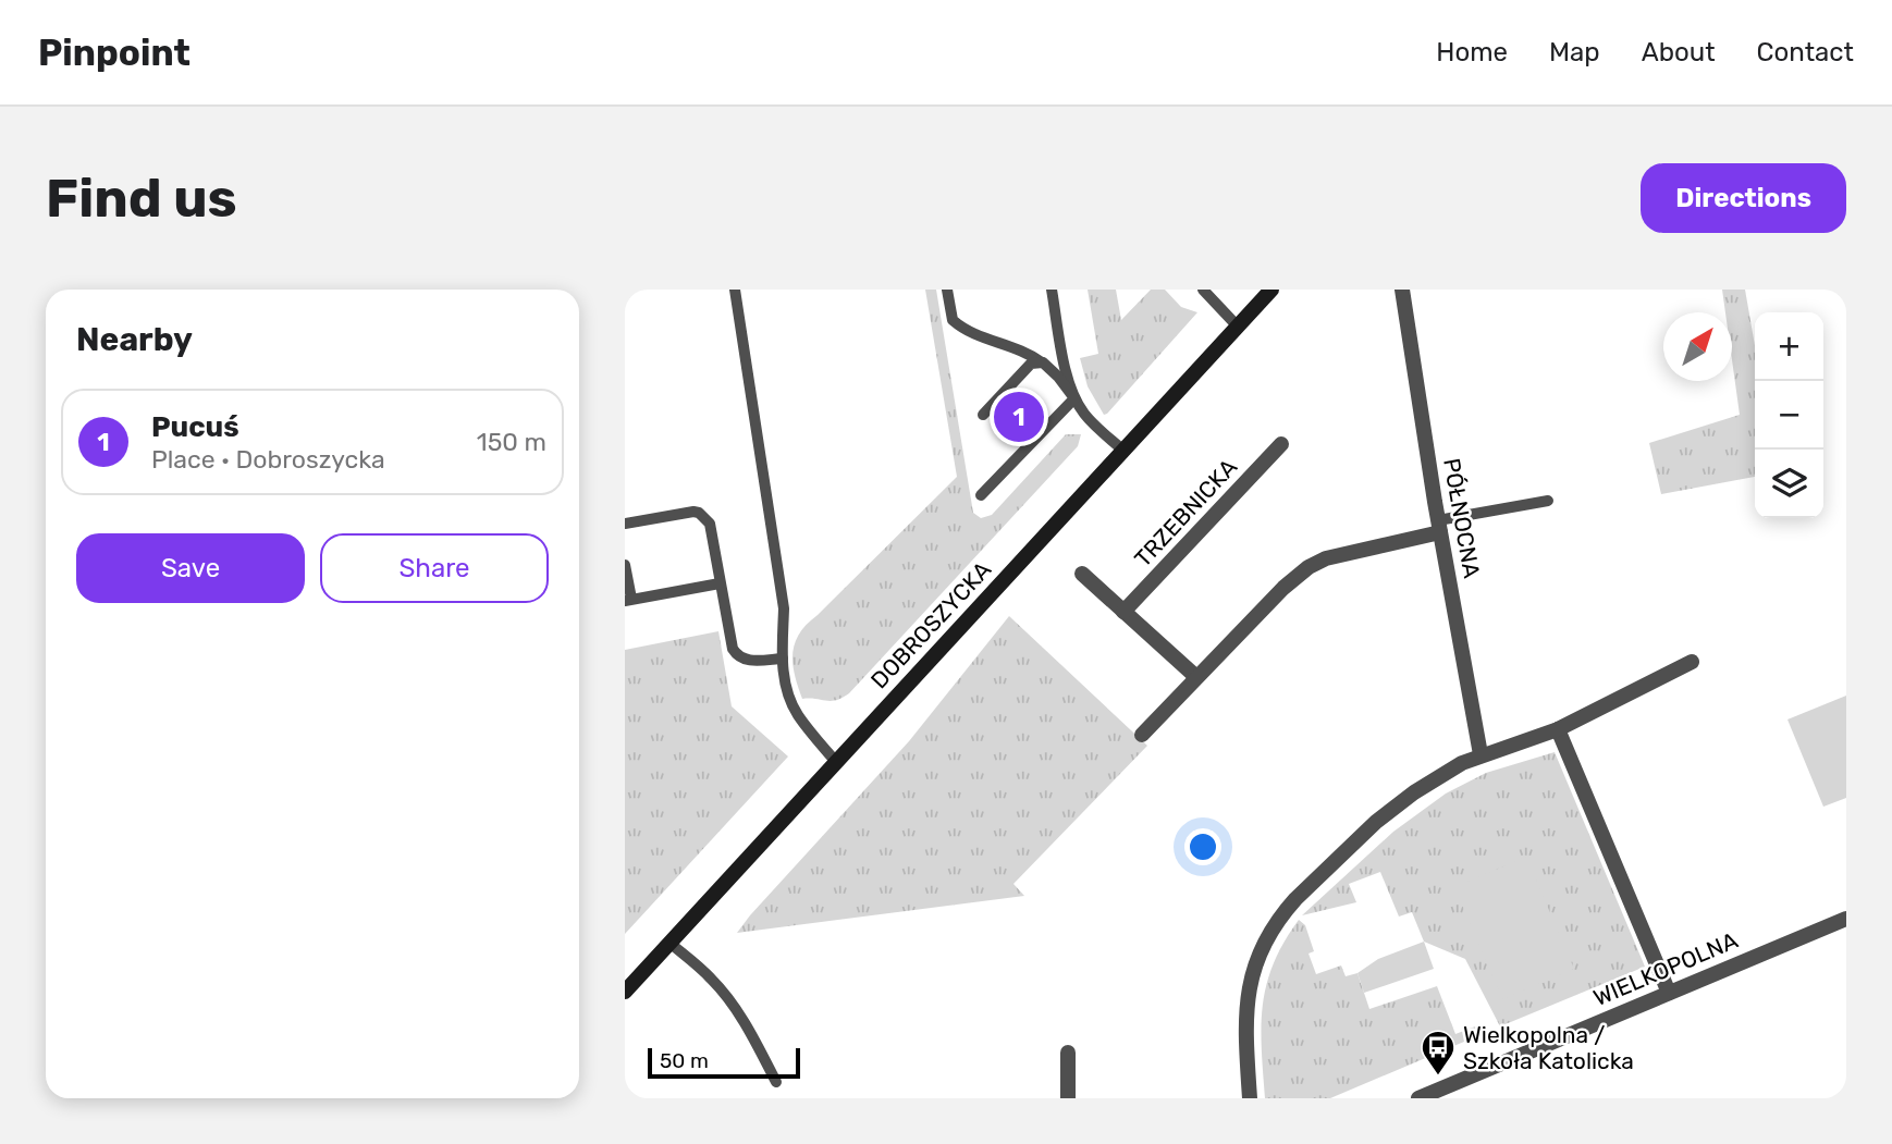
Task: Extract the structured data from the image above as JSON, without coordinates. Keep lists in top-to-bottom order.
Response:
{
  "streets": {
    "main road": ["DOBROSZYCKA"],
    "street": ["TRZEBNICKA", "PÓŁNOCNA", "WIELKOPOLNA"]
  },
  "places": {
    "bus stop": ["Wielkopolna / Szkoła Katolicka"]
  },
  "scale_bar": "50 m",
  "north": "top right",
  "page": {
    "header": "Pinpoint",
    "nav": [
      "Home",
      "Map",
      "About",
      "Contact"
    ],
    "buttons": [
      "Directions",
      ["Save", "Share"]
    ],
    "title": "Find us",
    "heading": "Nearby",
    "map_buttons": ["+", "−"],
    "pins": "1",
    "list": [
      {
        "mark": "1",
        "name": "Pucuś",
        "note": "Place · Dobroszycka",
        "value": "150 m"
      }
    ],
    "scale": "50 m"
  }
}
